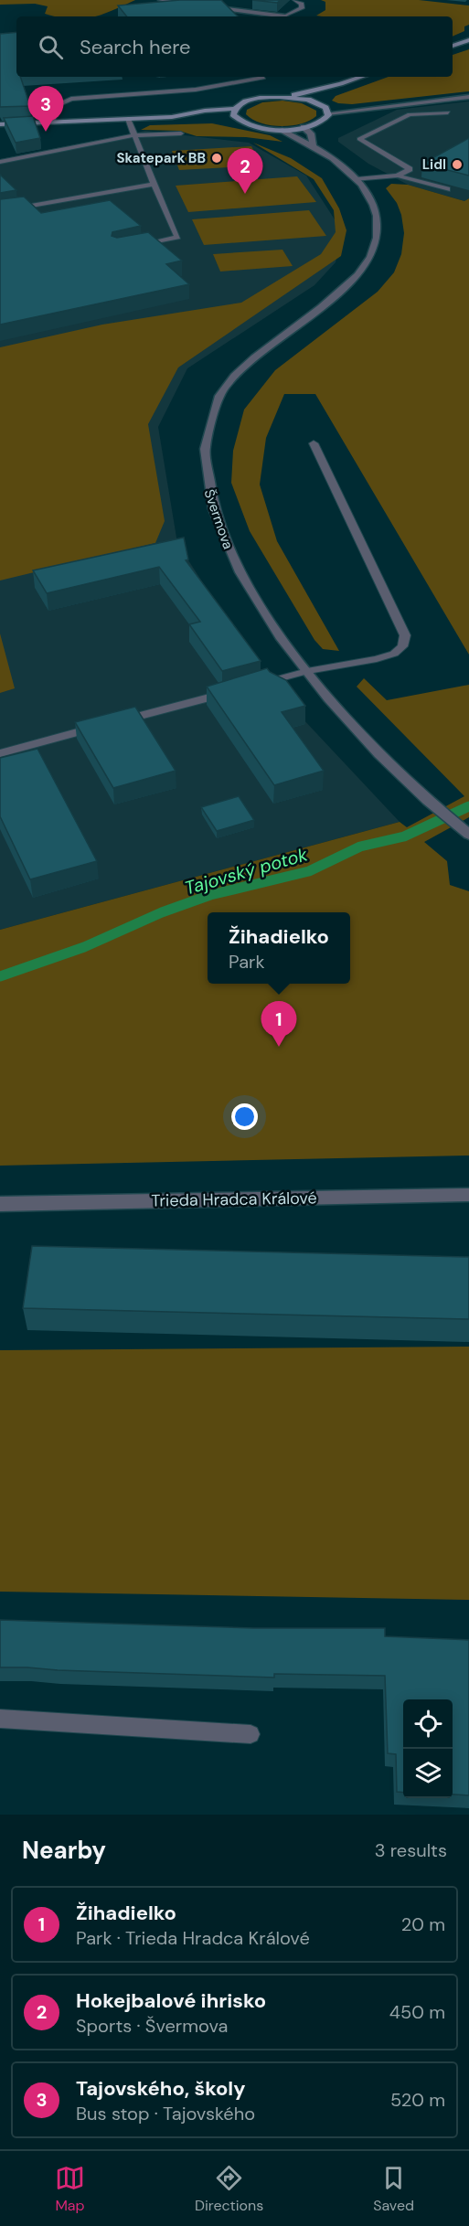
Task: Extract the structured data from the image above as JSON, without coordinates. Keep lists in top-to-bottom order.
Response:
{
  "streets": {
    "street": ["Švermova", "Trieda Hradca Králové"]
  },
  "water": ["Tajovský potok"],
  "places": ["Skatepark BB", "Lidl"],
  "page": {
    "search": "Search here",
    "pins": ["3", "2", "1"],
    "popup": ["Žihadielko", "Park"],
    "heading": ["Nearby", "3 results"],
    "list": [
      {
        "mark": "1",
        "name": "Žihadielko",
        "note": "Park · Trieda Hradca Králové",
        "value": "20 m"
      },
      {
        "mark": "2",
        "name": "Hokejbalové ihrisko",
        "note": "Sports · Švermova",
        "value": "450 m"
      },
      {
        "mark": "3",
        "name": "Tajovského, školy",
        "note": "Bus stop · Tajovského",
        "value": "520 m"
      }
    ],
    "nav": ["Map", "Directions", "Saved"]
  }
}
